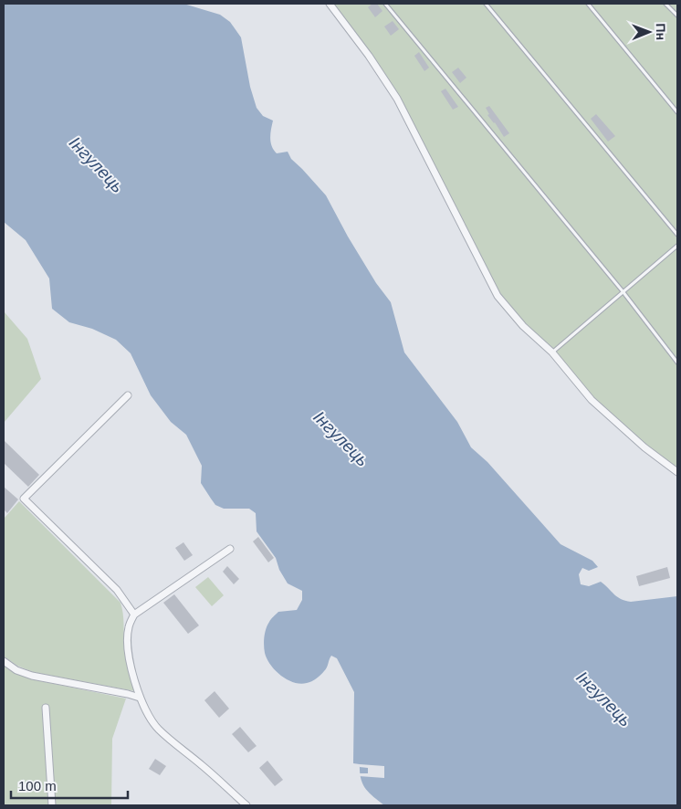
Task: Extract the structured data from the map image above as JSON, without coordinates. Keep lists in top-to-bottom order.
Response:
{
  "water": ["Інгулець"],
  "scale_bar": "100 m",
  "north": "right"
}
